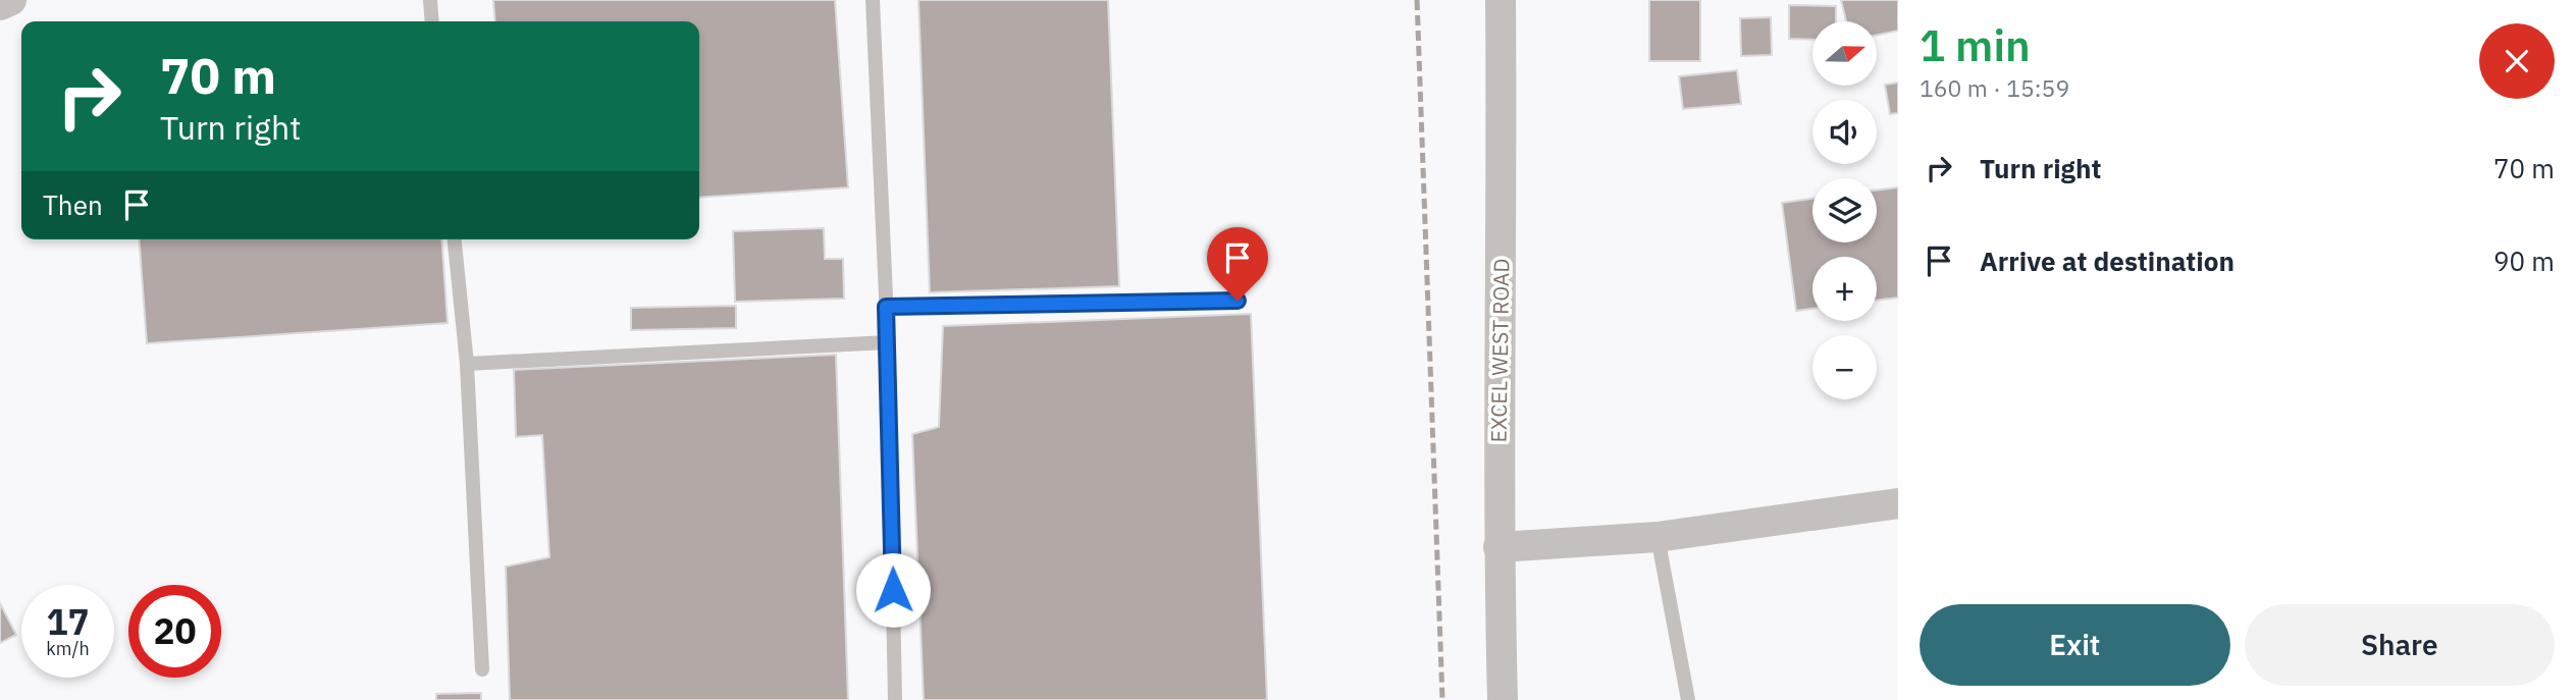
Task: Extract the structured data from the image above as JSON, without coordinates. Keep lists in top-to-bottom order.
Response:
{
  "streets": {
    "street": ["EXCEL WEST ROAD"]
  },
  "north": "right",
  "page": {
    "heading": ["1 min", "160 m · 15:59"],
    "map_buttons": ["+", "−"],
    "turn": ["70 m", "Turn right"],
    "list": [
      {
        "name": "Turn right",
        "value": "70 m"
      },
      {
        "name": "Arrive at destination",
        "value": "90 m"
      }
    ],
    "then": "Then",
    "speed": "17 km/h",
    "limit": "20",
    "buttons": ["Exit", "Share"]
  }
}
